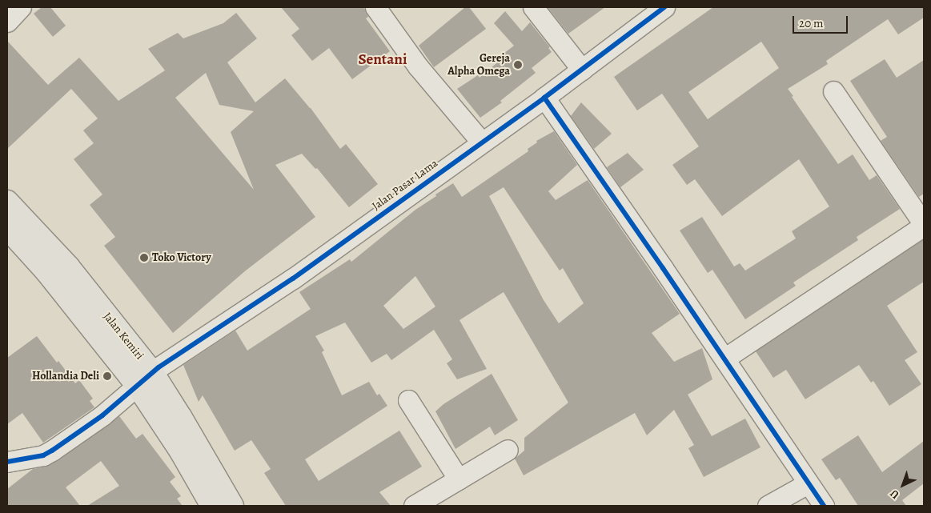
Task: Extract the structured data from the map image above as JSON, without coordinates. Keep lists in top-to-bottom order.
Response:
{
  "streets": {
    "highway": ["Jalan Kemiri"],
    "street": ["Jalan Pasar Lama"]
  },
  "crossings": [
    ["Jalan Pasar Lama", "Jalan Kemiri"]
  ],
  "districts": ["Sentani"],
  "places": ["Gereja Alpha Omega", "Toko Victory", "Hollandia Deli"],
  "scale_bar": "20 m",
  "north": "bottom left"
}
